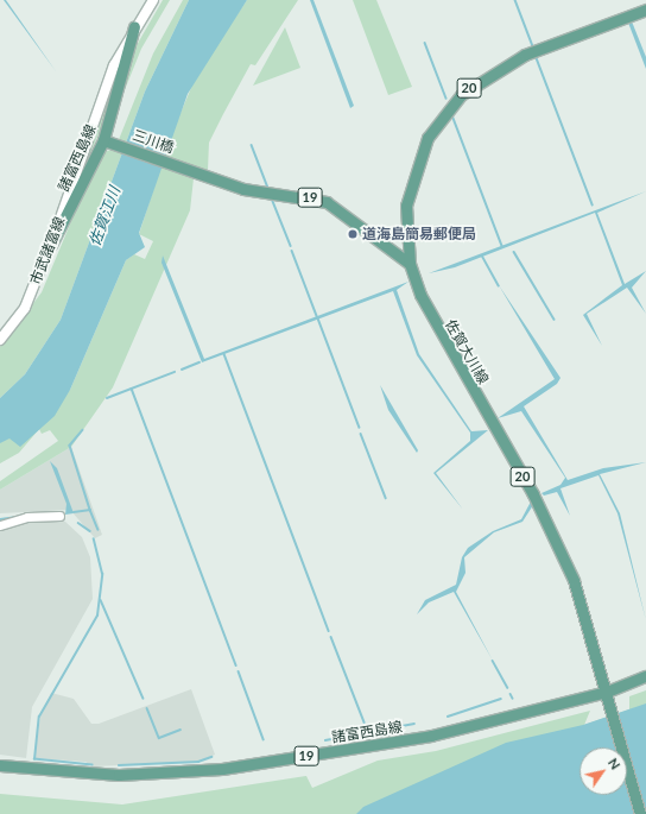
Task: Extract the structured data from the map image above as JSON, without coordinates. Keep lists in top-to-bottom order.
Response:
{
  "streets": {
    "main road": [
      "20",
      "三川橋",
      "諸富西島線",
      "19",
      "市武諸富線",
      "佐賀大川線"
    ]
  },
  "crossings": [
    ["三川橋", "諸富西島線"],
    ["三川橋", "佐賀大川線"],
    ["諸富西島線", "市武諸富線"],
    ["諸富西島線", "佐賀大川線"]
  ],
  "water": ["佐賀江川"],
  "places": ["道海島簡易郵便局"],
  "north": "top right"
}
